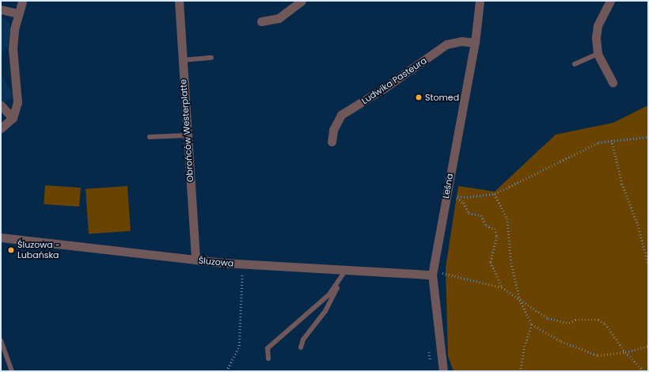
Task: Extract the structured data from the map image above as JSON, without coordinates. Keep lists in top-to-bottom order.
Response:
{
  "streets": {
    "street": [
      "Ludwika Pasteura",
      "Obrońców Westerplatte",
      "Leśna",
      "Śluzowa"
    ]
  },
  "crossings": [
    ["Ludwika Pasteura", "Leśna"],
    ["Obrońców Westerplatte", "Śluzowa"],
    ["Leśna", "Śluzowa"]
  ],
  "places": ["Stomed", "Śluzowa - Lubańska"]
}
